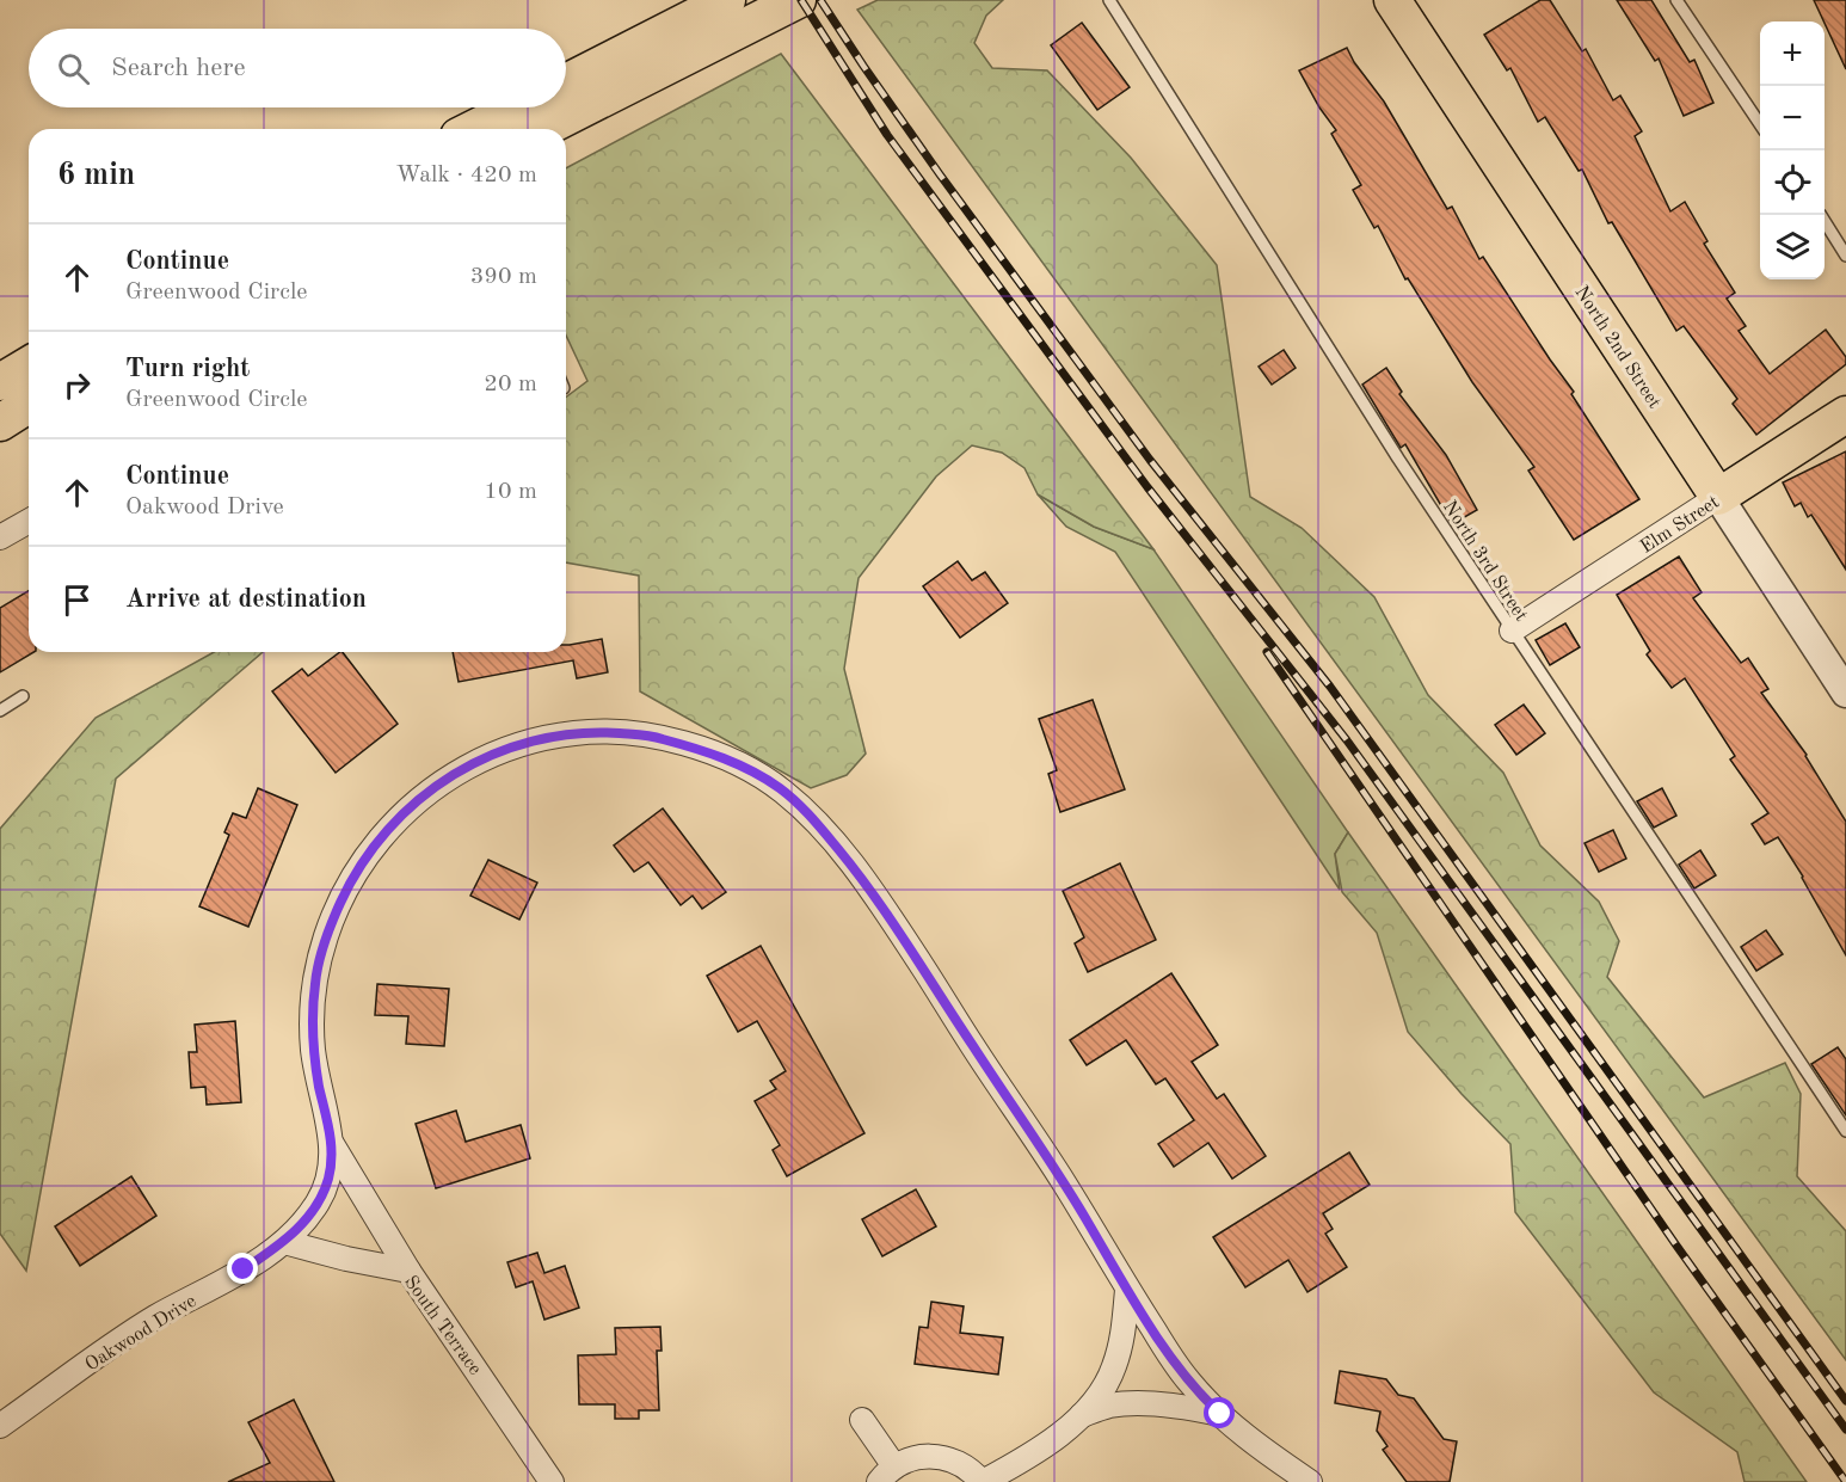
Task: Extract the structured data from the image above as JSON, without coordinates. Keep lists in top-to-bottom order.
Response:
{
  "streets": {
    "main road": ["North 2nd Street", "Elm Street"],
    "street": ["South Terrace", "Oakwood Drive"],
    "lane": ["North 3rd Street"]
  },
  "crossings": [
    ["North 2nd Street", "Elm Street"],
    ["Elm Street", "North 3rd Street"],
    ["South Terrace", "Oakwood Drive"]
  ],
  "page": {
    "map_buttons": ["+", "−"],
    "search": "Search here",
    "heading": ["6 min", "Walk · 420 m"],
    "list": [
      ["Continue", "Greenwood Circle", "390 m"],
      ["Turn right", "Greenwood Circle", "20 m"],
      ["Continue", "Oakwood Drive", "10 m"],
      "Arrive at destination"
    ]
  }
}
